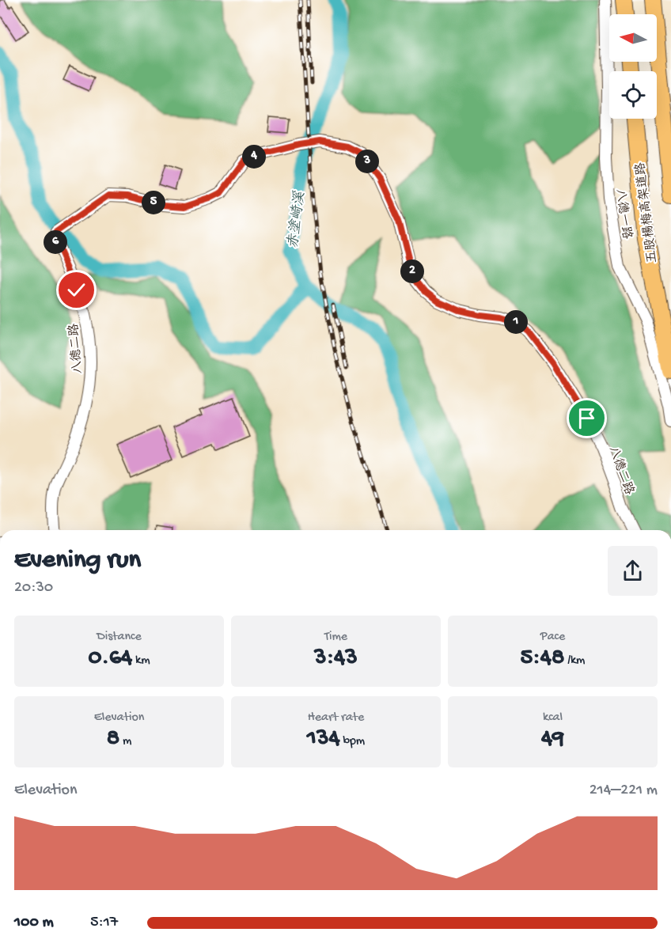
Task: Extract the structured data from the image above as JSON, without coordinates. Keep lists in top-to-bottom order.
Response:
{
  "streets": {
    "highway": ["五股楊梅高架道路"],
    "street": ["八德一路", "八德二路"]
  },
  "water": ["赤塗崎溪"],
  "north": "left",
  "page": {
    "pins": [
      "4",
      "3",
      "5",
      "6",
      "2",
      "1"
    ],
    "heading": ["Evening run", "20:30"],
    "stats": [
      ["Distance", "0.64 km"],
      ["Time", "3:43"],
      ["Pace", "5:48 /km"],
      ["Elevation", "8 m"],
      ["Heart rate", "134 bpm"],
      ["kcal", "49"]
    ],
    "chart": ["Elevation", "214–221 m"],
    "list": [
      {
        "name": "100 m",
        "note": "5:17"
      }
    ]
  }
}
